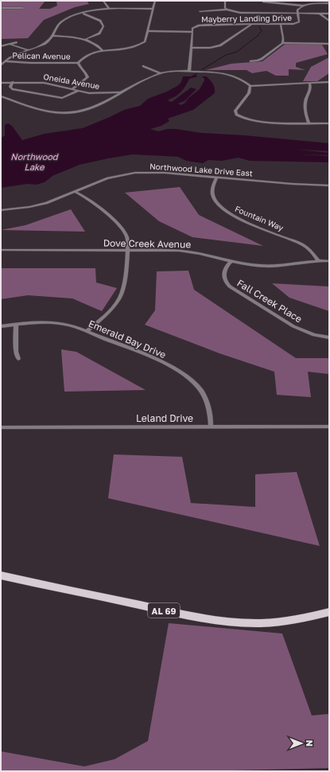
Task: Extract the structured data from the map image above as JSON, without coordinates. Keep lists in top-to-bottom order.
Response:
{
  "streets": {
    "main road": ["AL 69"],
    "street": [
      "Mayberry Landing Drive",
      "Pelican Avenue",
      "Oneida Avenue",
      "Northwood Lake Drive East",
      "Fountain Way",
      "Dove Creek Avenue",
      "Fall Creek Place",
      "Emerald Bay Drive",
      "Leland Drive"
    ]
  },
  "crossings": [
    ["Northwood Lake Drive East", "Fountain Way"],
    ["Fountain Way", "Dove Creek Avenue"],
    ["Dove Creek Avenue", "Fall Creek Place"],
    ["Emerald Bay Drive", "Leland Drive"]
  ],
  "water": ["Northwood Lake"],
  "north": "right"
}
